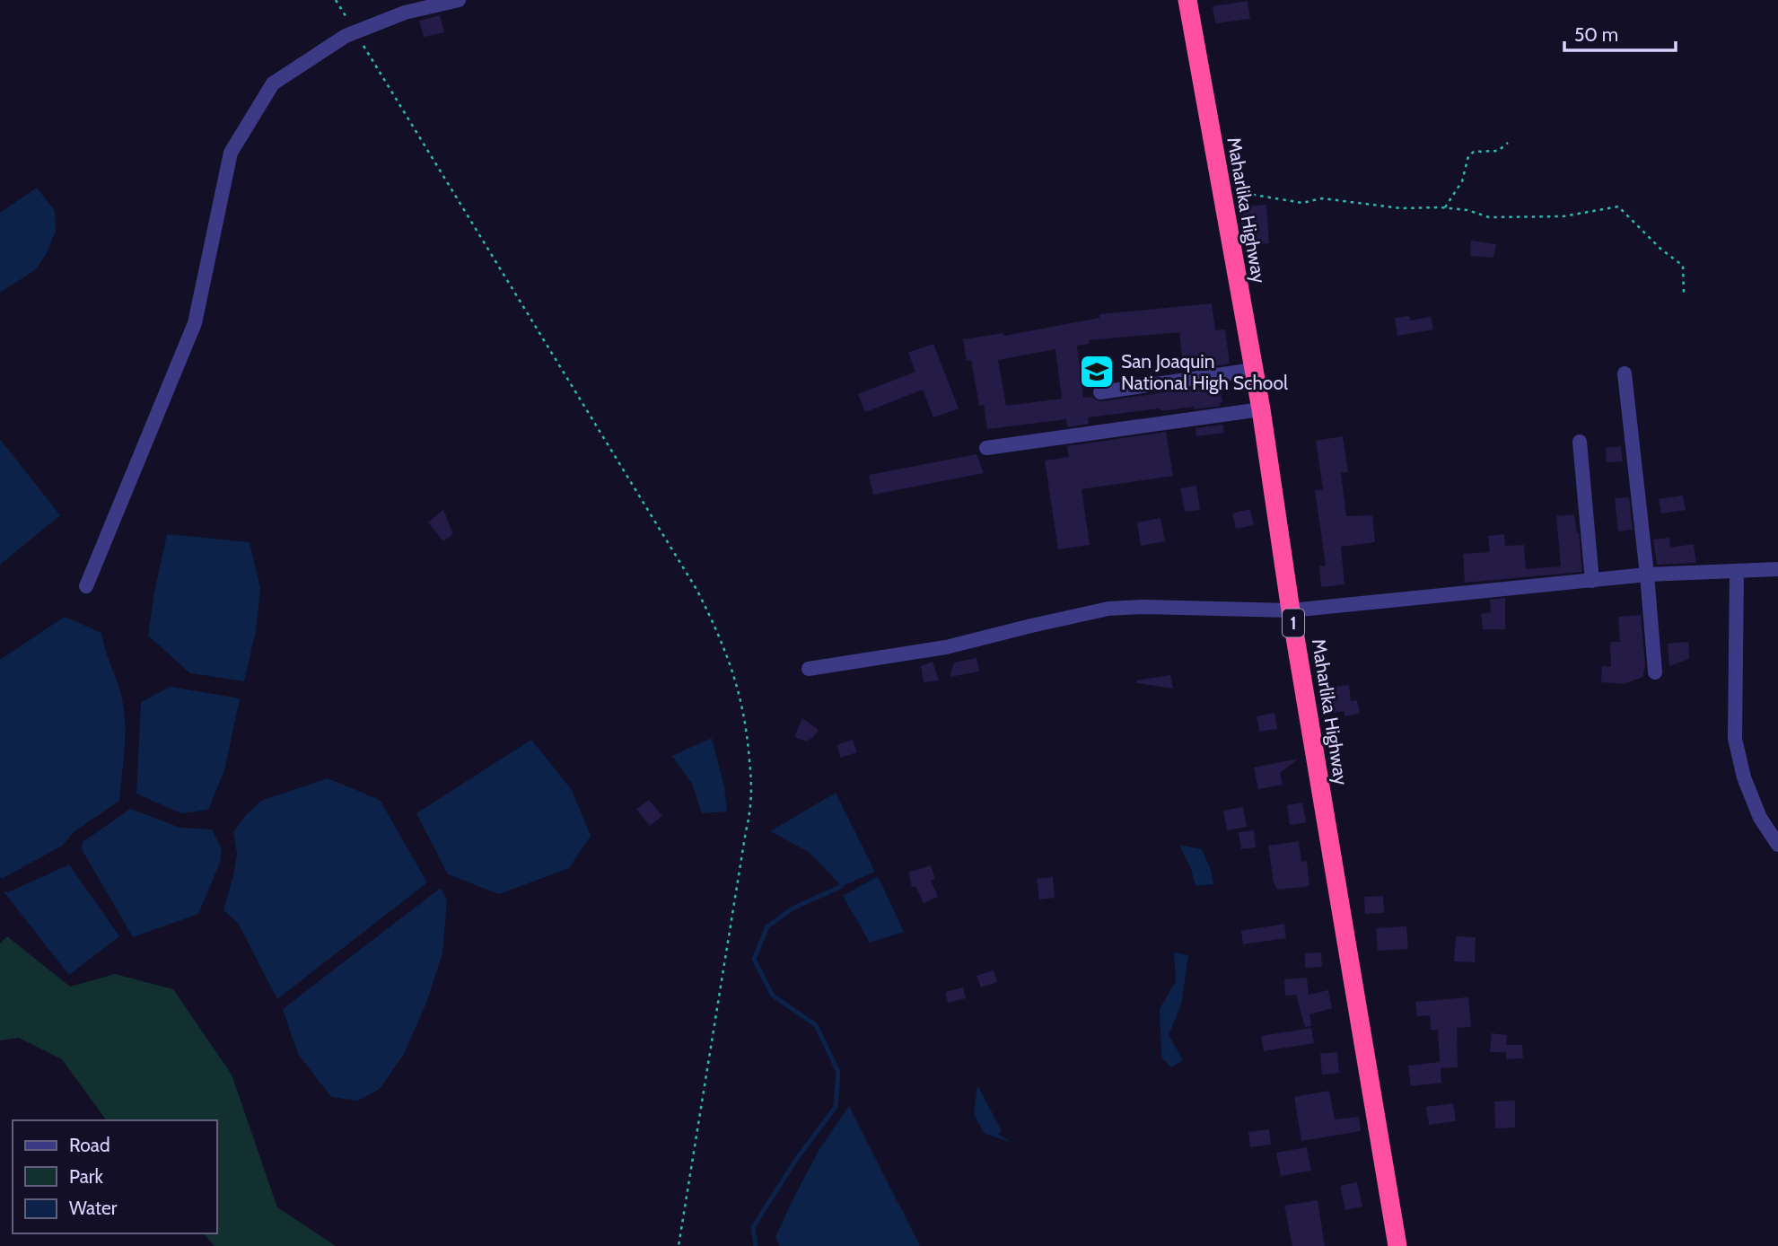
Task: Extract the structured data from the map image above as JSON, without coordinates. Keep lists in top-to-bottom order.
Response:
{
  "streets": {
    "highway": ["Maharlika Highway", "1"]
  },
  "places": {
    "school or university": ["San Joaquin National High School"]
  },
  "legend": ["Road", "Park", "Water"],
  "scale_bar": "50 m"
}
